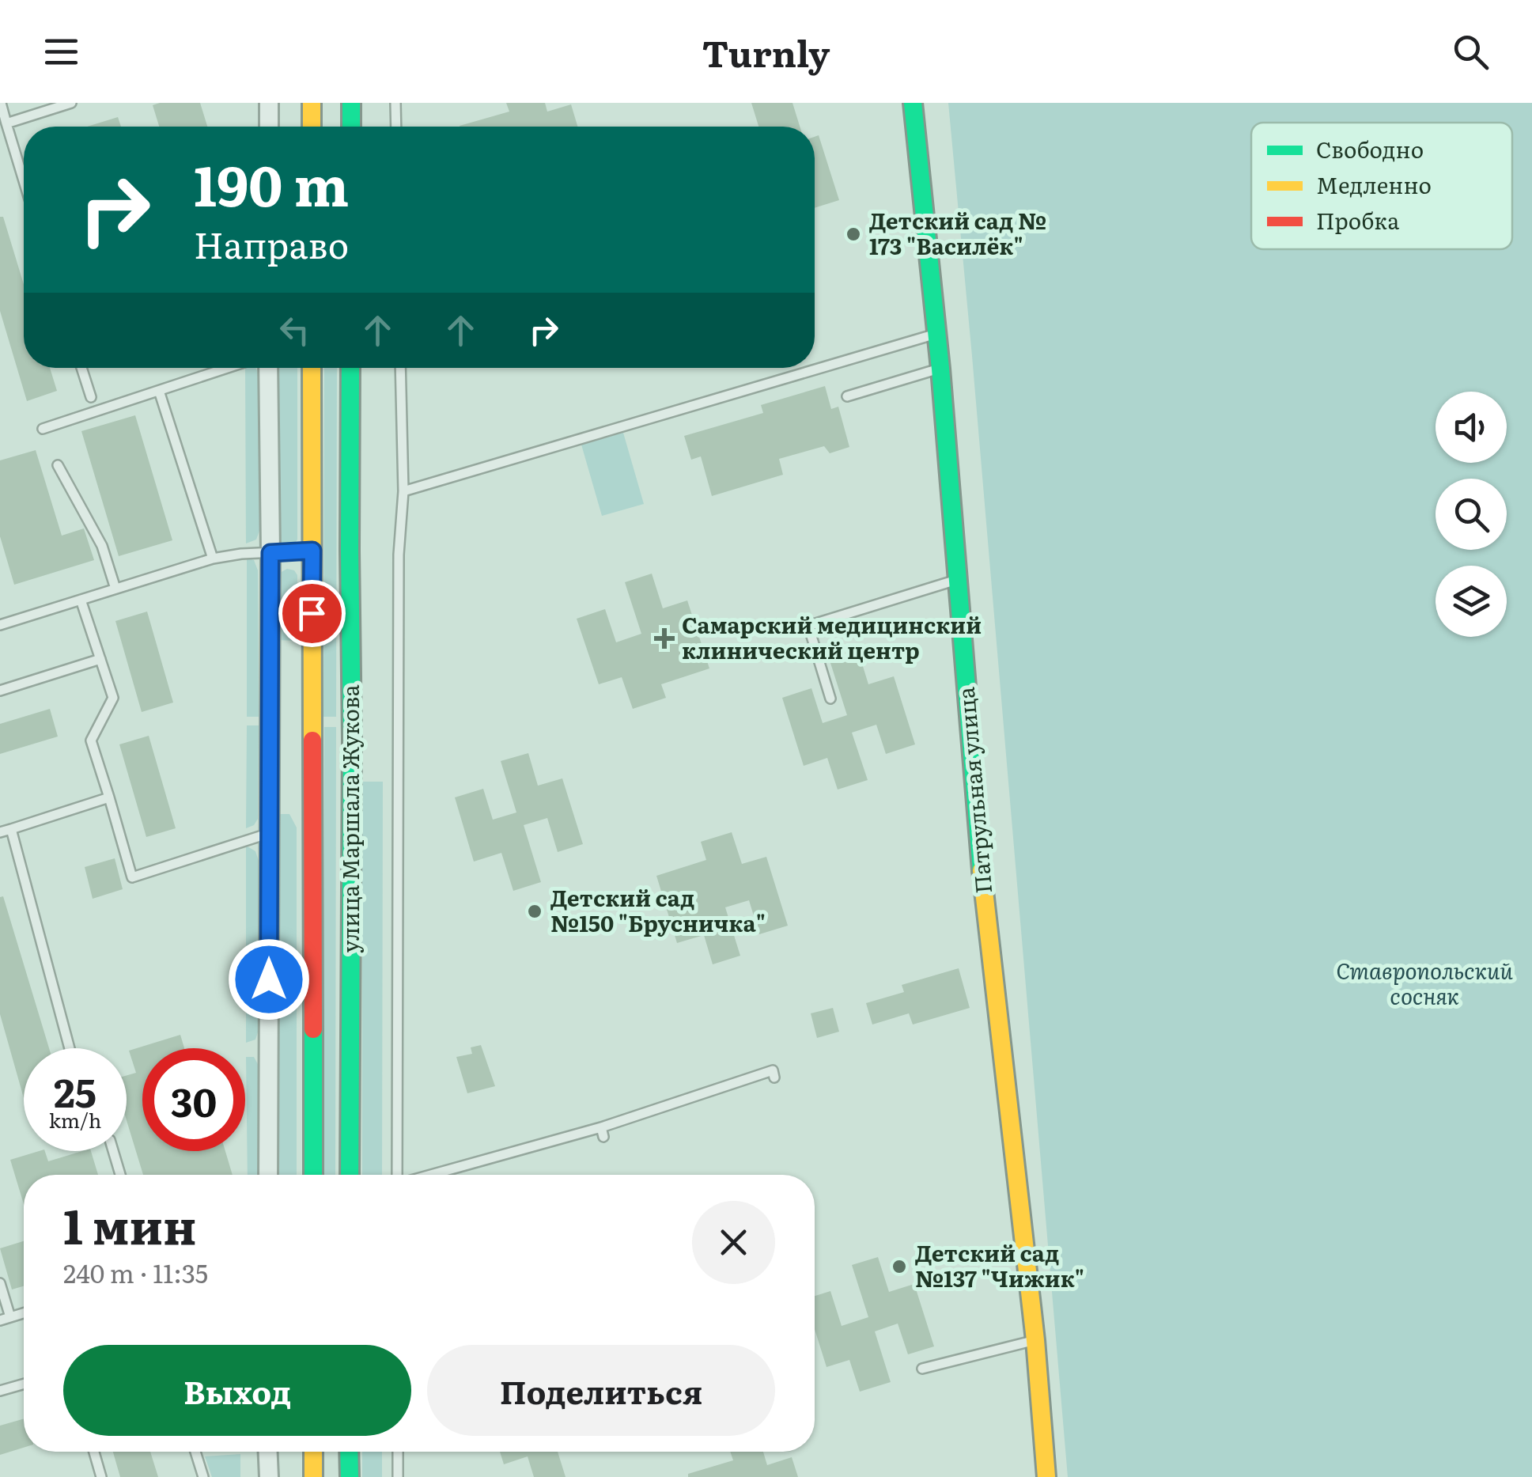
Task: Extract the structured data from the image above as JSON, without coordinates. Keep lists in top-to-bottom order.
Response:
{
  "streets": {
    "main road": ["Патрульная улица", "улица Маршала Жукова"]
  },
  "parks": ["Ставропольский сосняк"],
  "places": {
    "other": ["Детский сад № 173 \"Василёк\"", "Детский сад №150 \"Брусничка\"", "Детский сад №137 \"Чижик\""],
    "health": ["Самарский медицинский клинический центр"]
  },
  "legend": ["Свободно", "Медленно", "Пробка"],
  "page": {
    "header": "Turnly",
    "turn": ["190 m", "Направо"],
    "speed": "25 km/h",
    "limit": "30",
    "heading": ["1 мин", "240 m · 11:35"],
    "buttons": ["Выход", "Поделиться"]
  }
}
